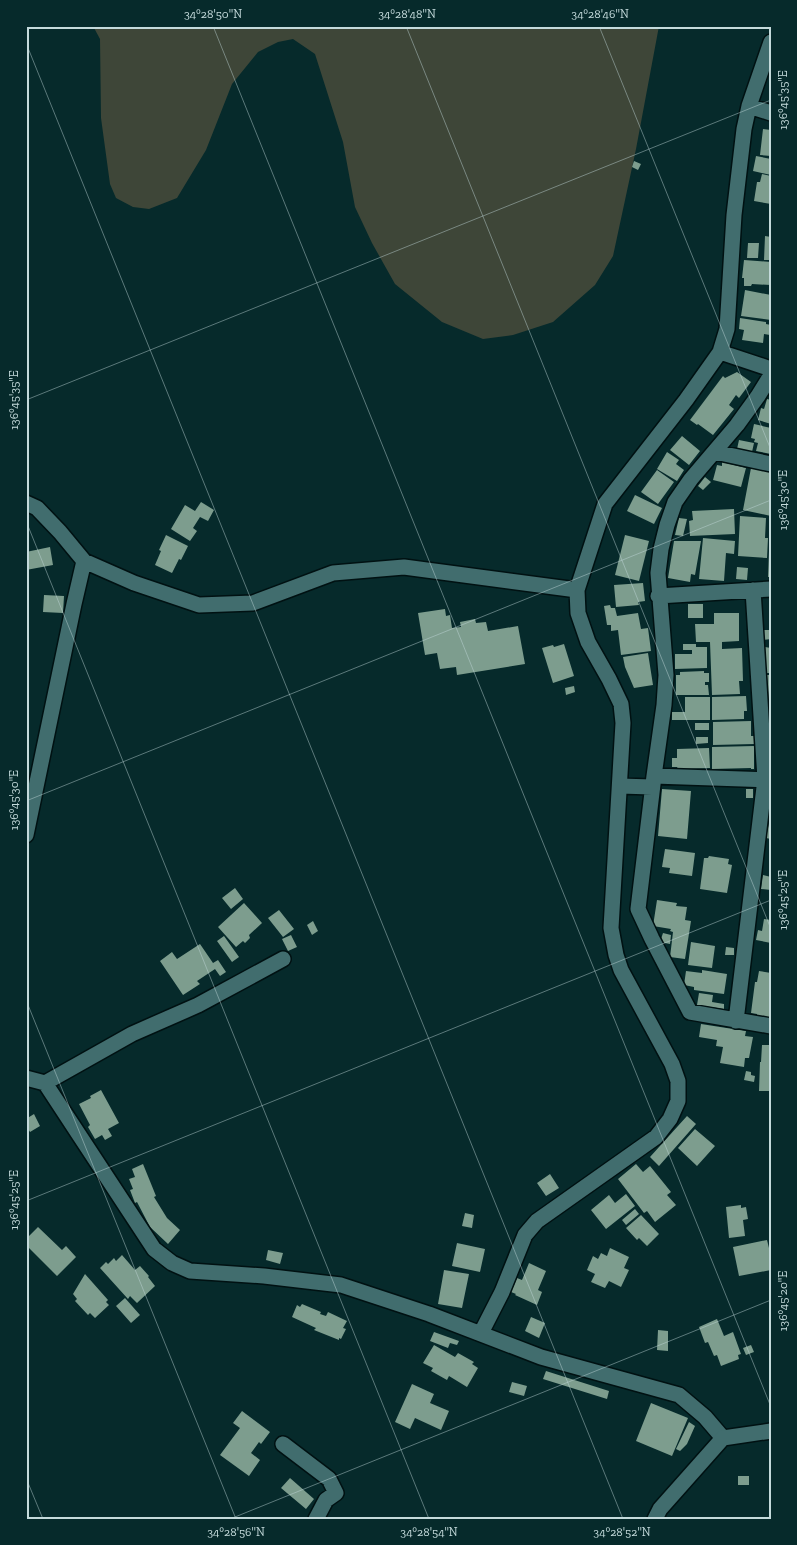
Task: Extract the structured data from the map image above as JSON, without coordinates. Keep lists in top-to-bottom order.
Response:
{
  "coordinates": [
    "34°28'50\"N",
    "34°28'48\"N",
    "34°28'46\"N",
    "136°45'35\"E",
    "136°45'30\"E",
    "136°45'25\"E",
    "136°45'20\"E",
    "34°28'56\"N",
    "34°28'54\"N",
    "34°28'52\"N"
  ]
}
